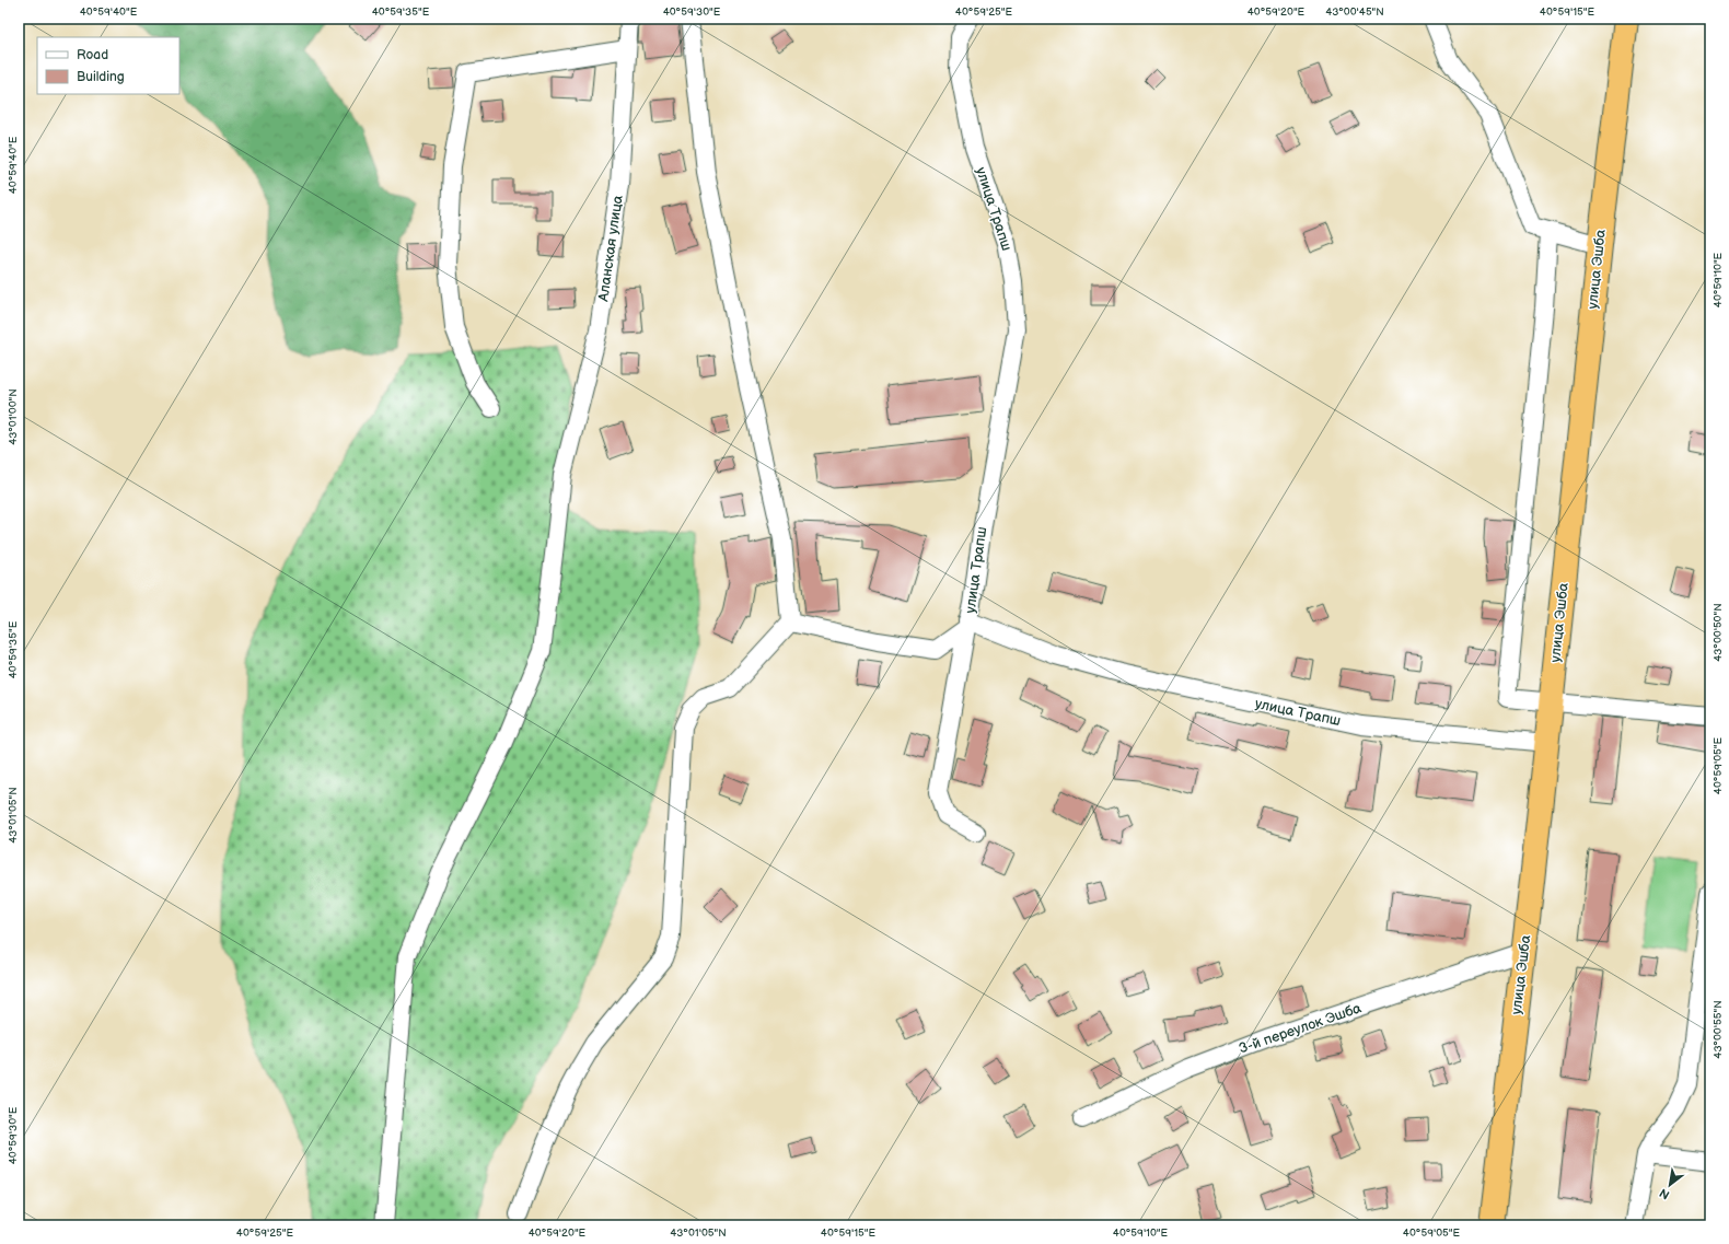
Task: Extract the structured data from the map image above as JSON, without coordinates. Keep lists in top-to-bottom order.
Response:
{
  "streets": {
    "highway": ["улица Эшба"],
    "street": ["улица Трапш", "Аланская улица", "3-й переулок Эшба"]
  },
  "crossings": [
    ["улица Трапш", "улица Эшба"],
    ["улица Эшба", "3-й переулок Эшба"]
  ],
  "legend": ["Road", "Building"],
  "north": "bottom left",
  "coordinates": [
    "40°59'40\"E",
    "40°59'35\"E",
    "40°59'30\"E",
    "40°59'25\"E",
    "40°59'20\"E",
    "43°00'45\"N",
    "40°59'15\"E",
    "40°59'10\"E",
    "43°01'00\"N",
    "43°00'50\"N",
    "40°59'05\"E",
    "43°01'05\"N",
    "43°00'55\"N"
  ]
}
